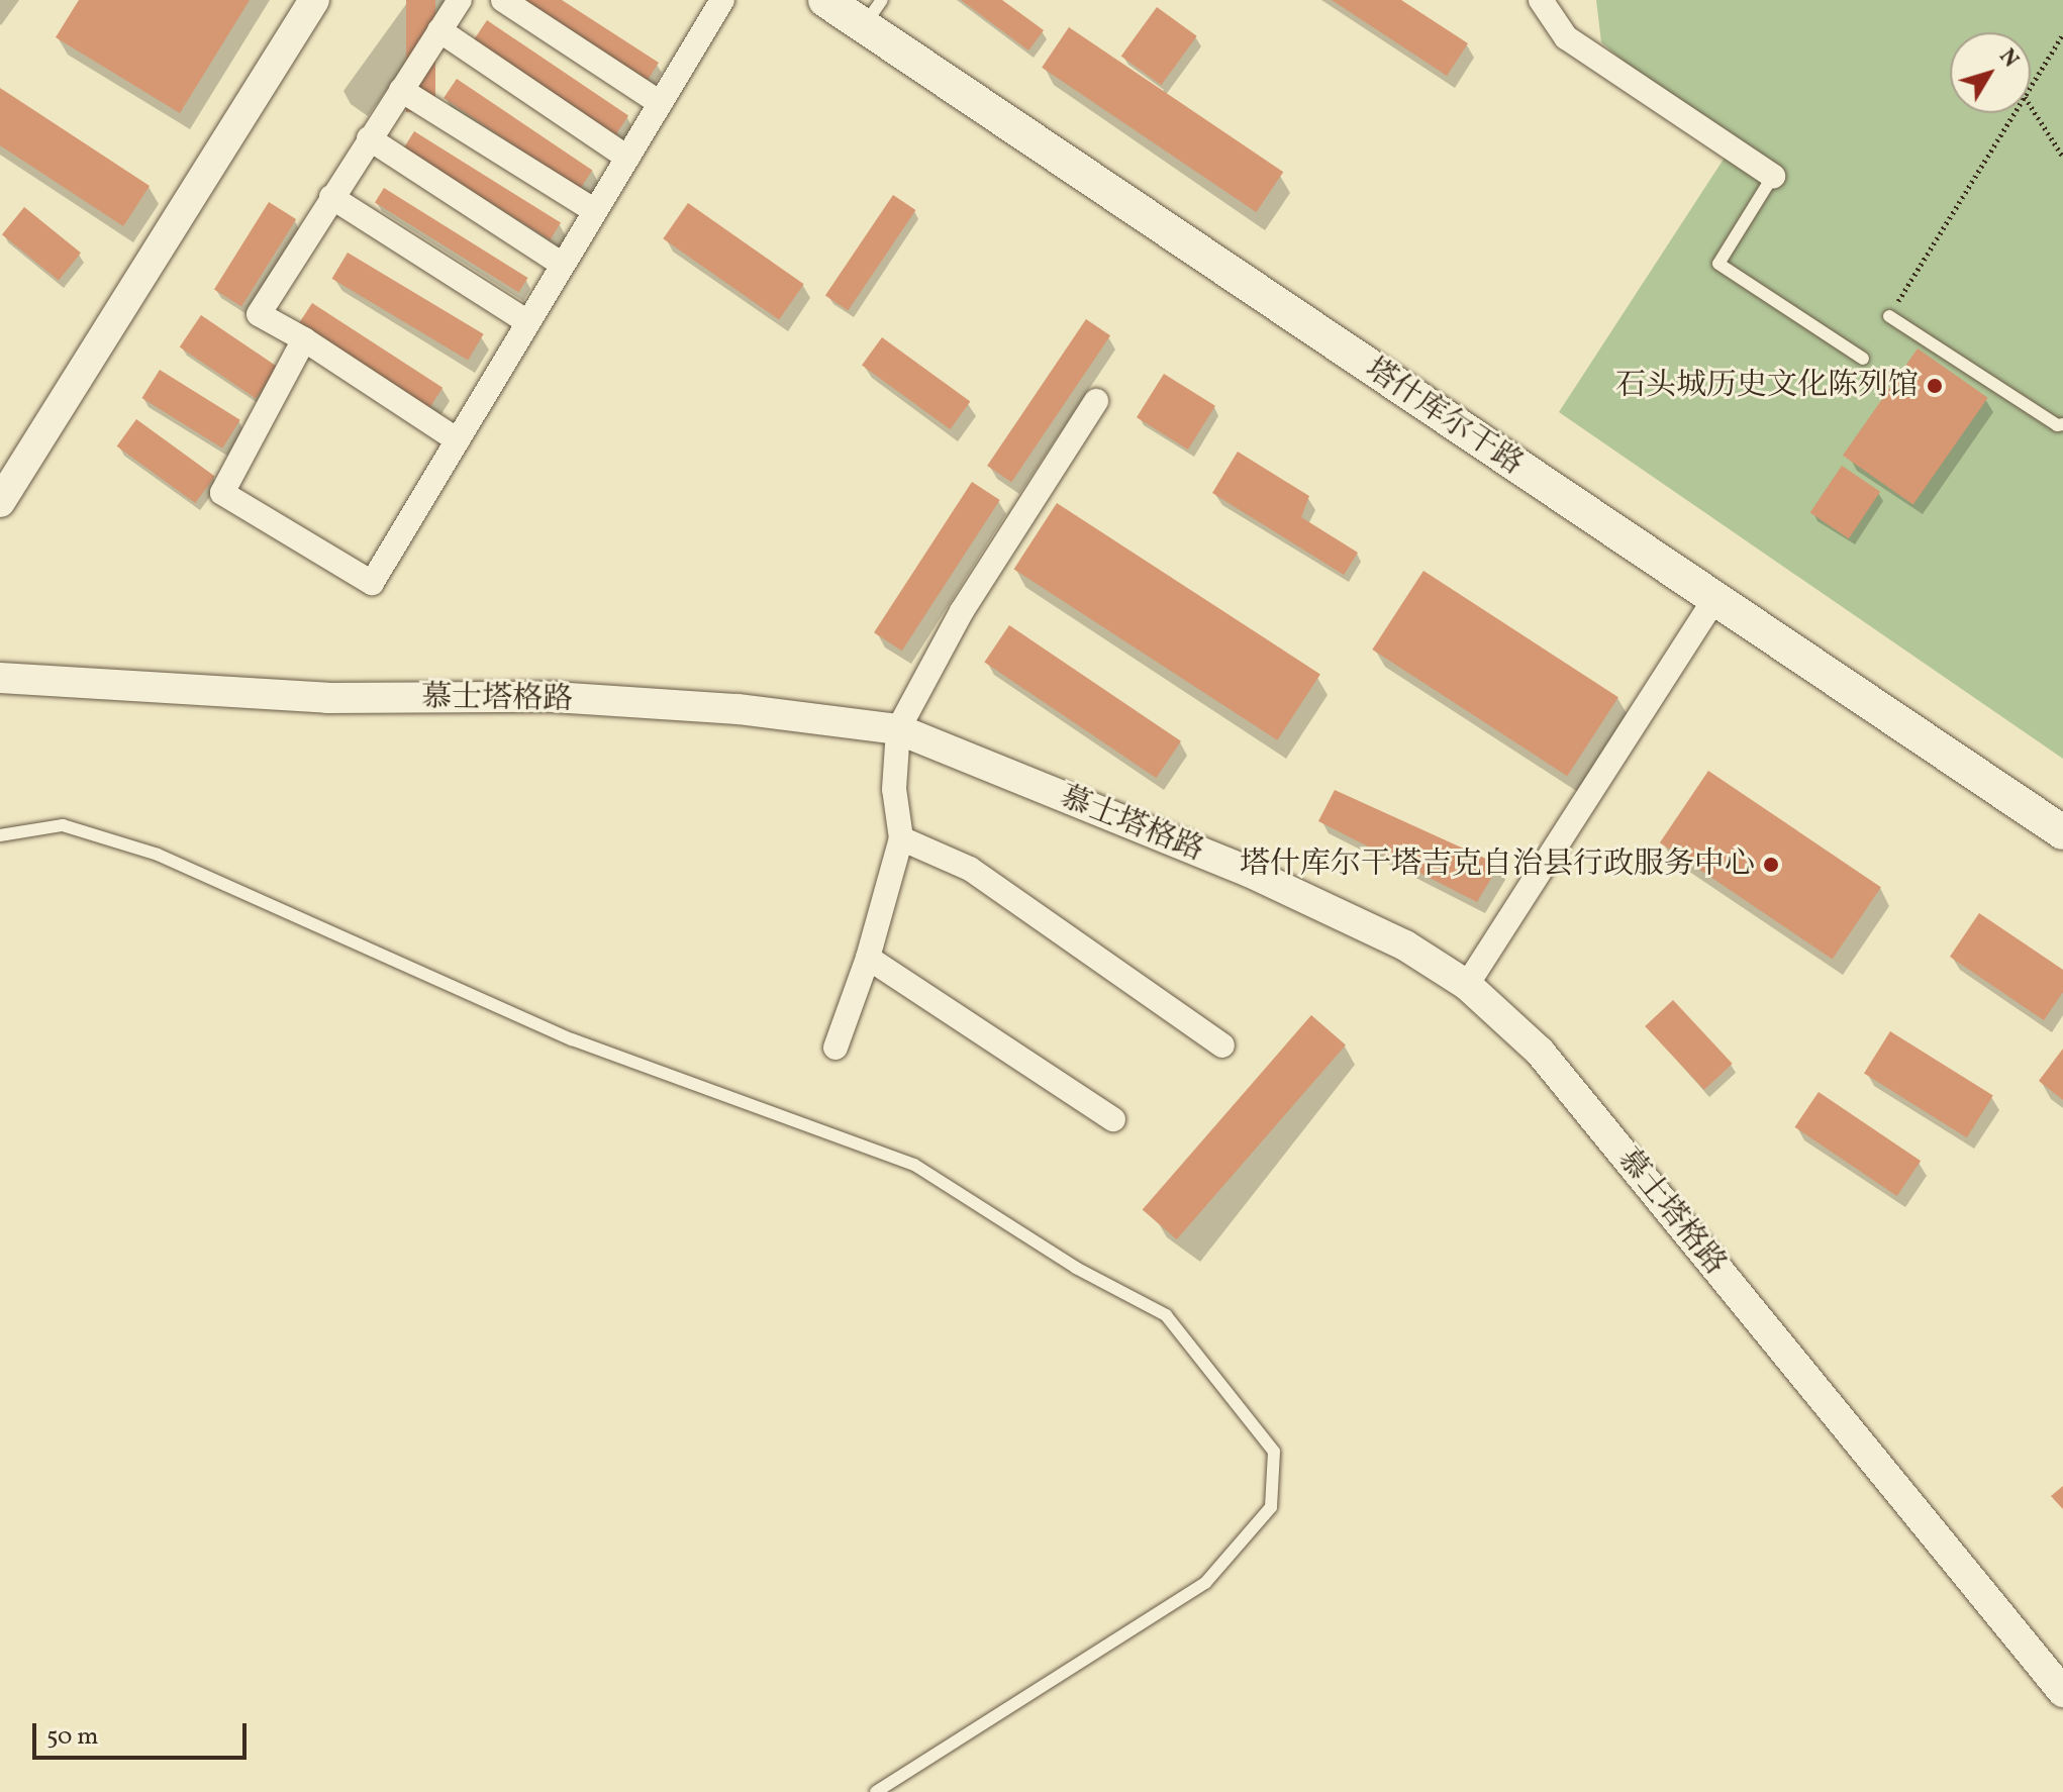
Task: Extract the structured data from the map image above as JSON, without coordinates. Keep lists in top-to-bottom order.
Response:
{
  "streets": {
    "main road": ["塔什库尔干路"],
    "street": ["慕士塔格路"]
  },
  "places": ["石头城历史文化陈列馆", "塔什库尔干塔吉克自治县行政服务中心"],
  "scale_bar": "50 m",
  "north": "top right"
}
